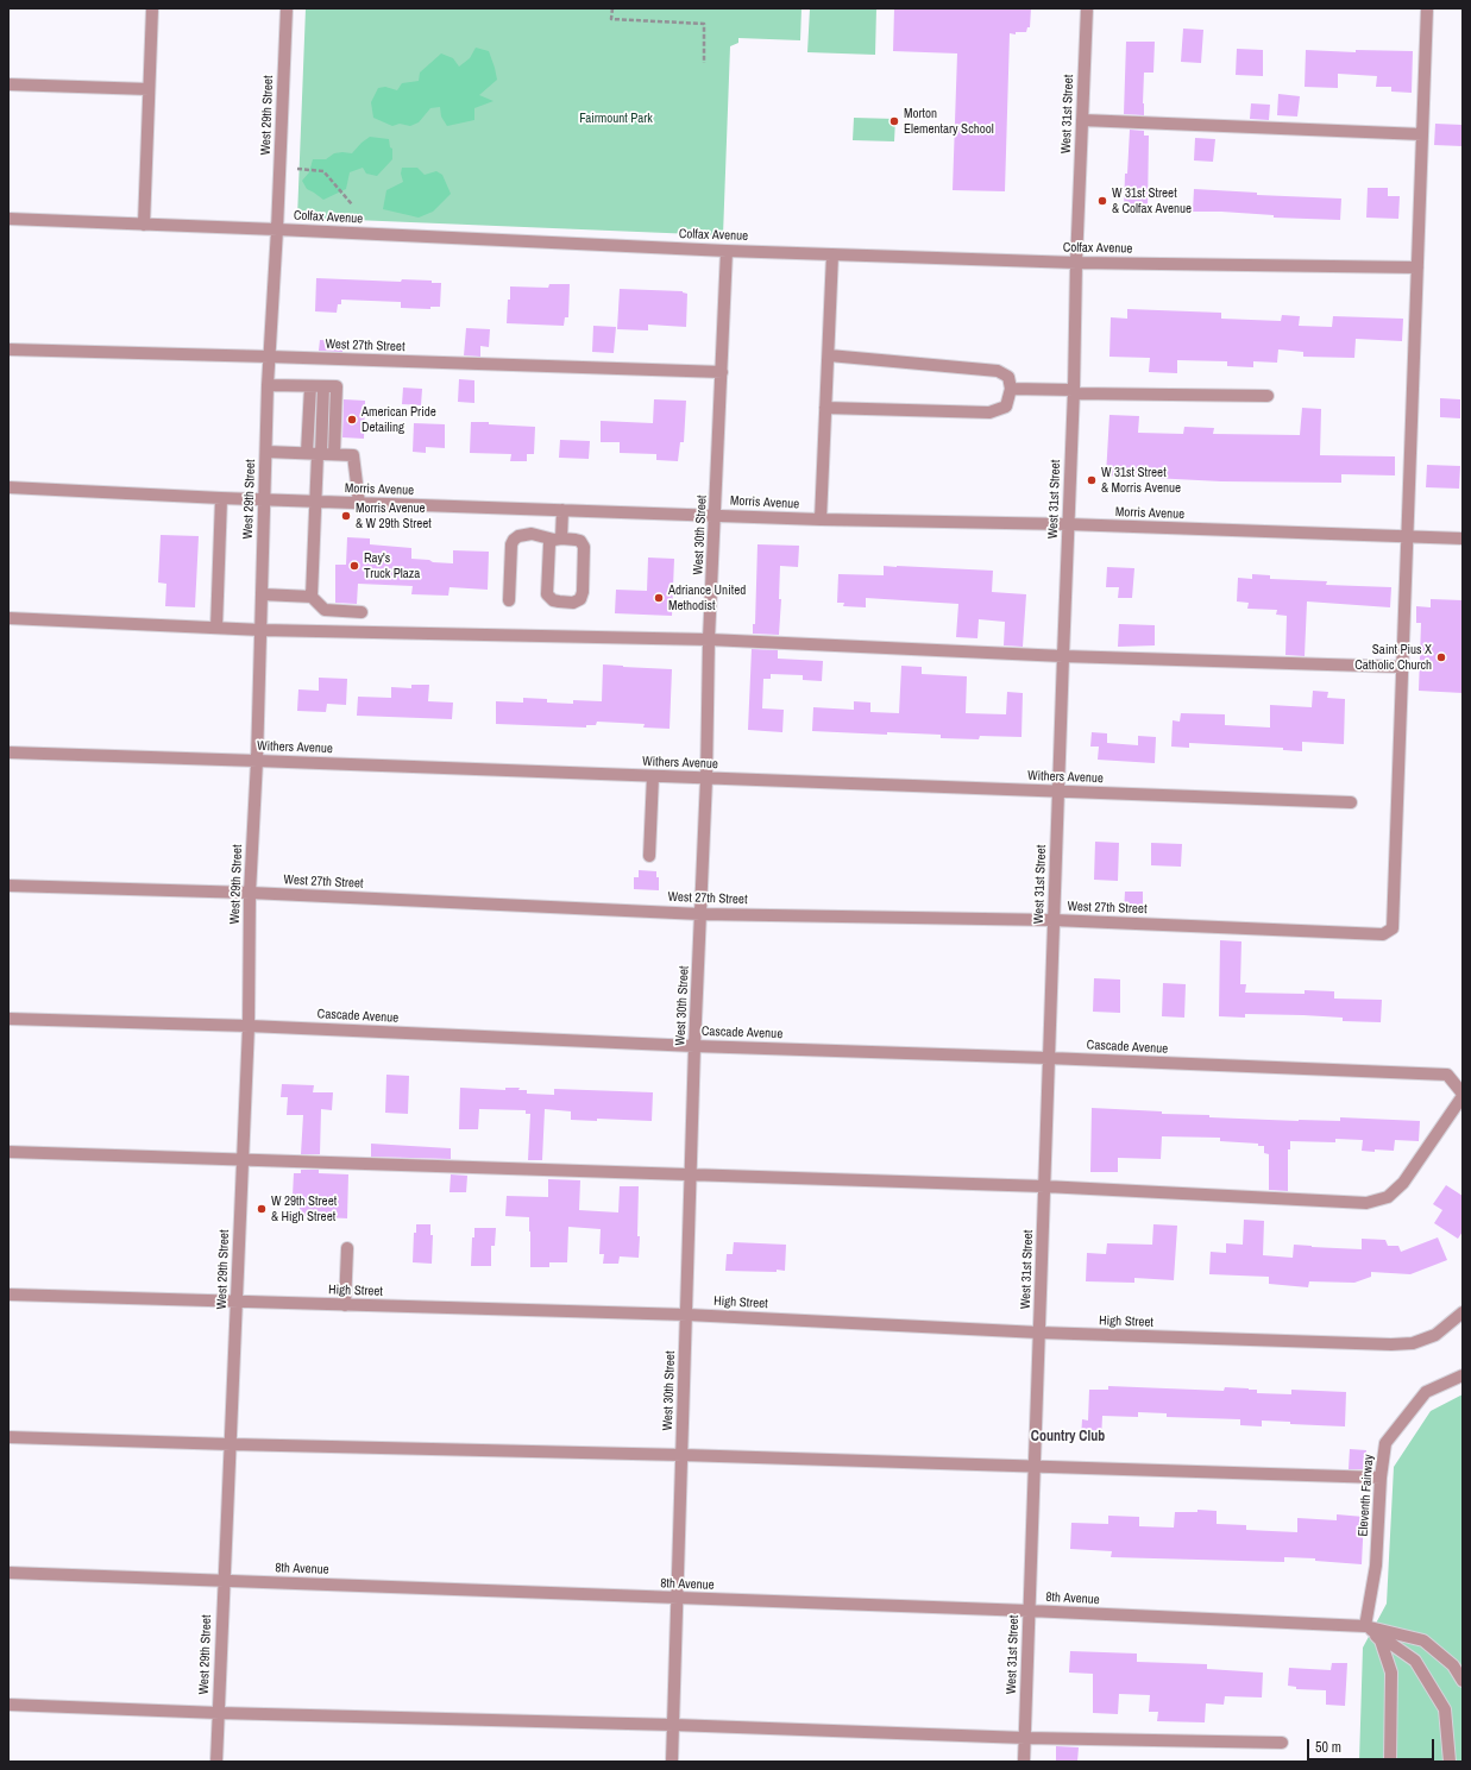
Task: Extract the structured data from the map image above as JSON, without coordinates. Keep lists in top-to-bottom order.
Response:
{
  "streets": {
    "street": [
      "West 31st Street",
      "West 29th Street",
      "Colfax Avenue",
      "West 27th Street",
      "Morris Avenue",
      "West 30th Street",
      "Withers Avenue",
      "Cascade Avenue",
      "High Street",
      "Eleventh Fairway",
      "8th Avenue"
    ]
  },
  "crossings": [
    ["West 31st Street", "Colfax Avenue"],
    ["West 31st Street", "West 27th Street"],
    ["West 31st Street", "Morris Avenue"],
    ["West 31st Street", "Withers Avenue"],
    ["West 31st Street", "Cascade Avenue"],
    ["West 31st Street", "High Street"],
    ["West 31st Street", "8th Avenue"],
    ["West 29th Street", "Colfax Avenue"],
    ["West 29th Street", "West 27th Street"],
    ["West 29th Street", "Morris Avenue"],
    ["West 29th Street", "Withers Avenue"],
    ["West 29th Street", "Cascade Avenue"],
    ["West 29th Street", "High Street"],
    ["West 29th Street", "8th Avenue"],
    ["Colfax Avenue", "West 30th Street"],
    ["West 27th Street", "West 30th Street"],
    ["Morris Avenue", "West 30th Street"],
    ["West 30th Street", "Withers Avenue"],
    ["West 30th Street", "Cascade Avenue"],
    ["West 30th Street", "High Street"],
    ["West 30th Street", "8th Avenue"],
    ["Eleventh Fairway", "8th Avenue"]
  ],
  "districts": ["Country Club"],
  "parks": ["Fairmount Park"],
  "places": [
    "Morton Elementary School",
    "W 31st Street & Colfax Avenue",
    "American Pride Detailing",
    "W 31st Street & Morris Avenue",
    "Morris Avenue & W 29th Street",
    "Ray's Truck Plaza",
    "Adriance United Methodist",
    "Saint Pius X Catholic Church",
    "W 29th Street & High Street"
  ],
  "scale_bar": "50 m"
}
